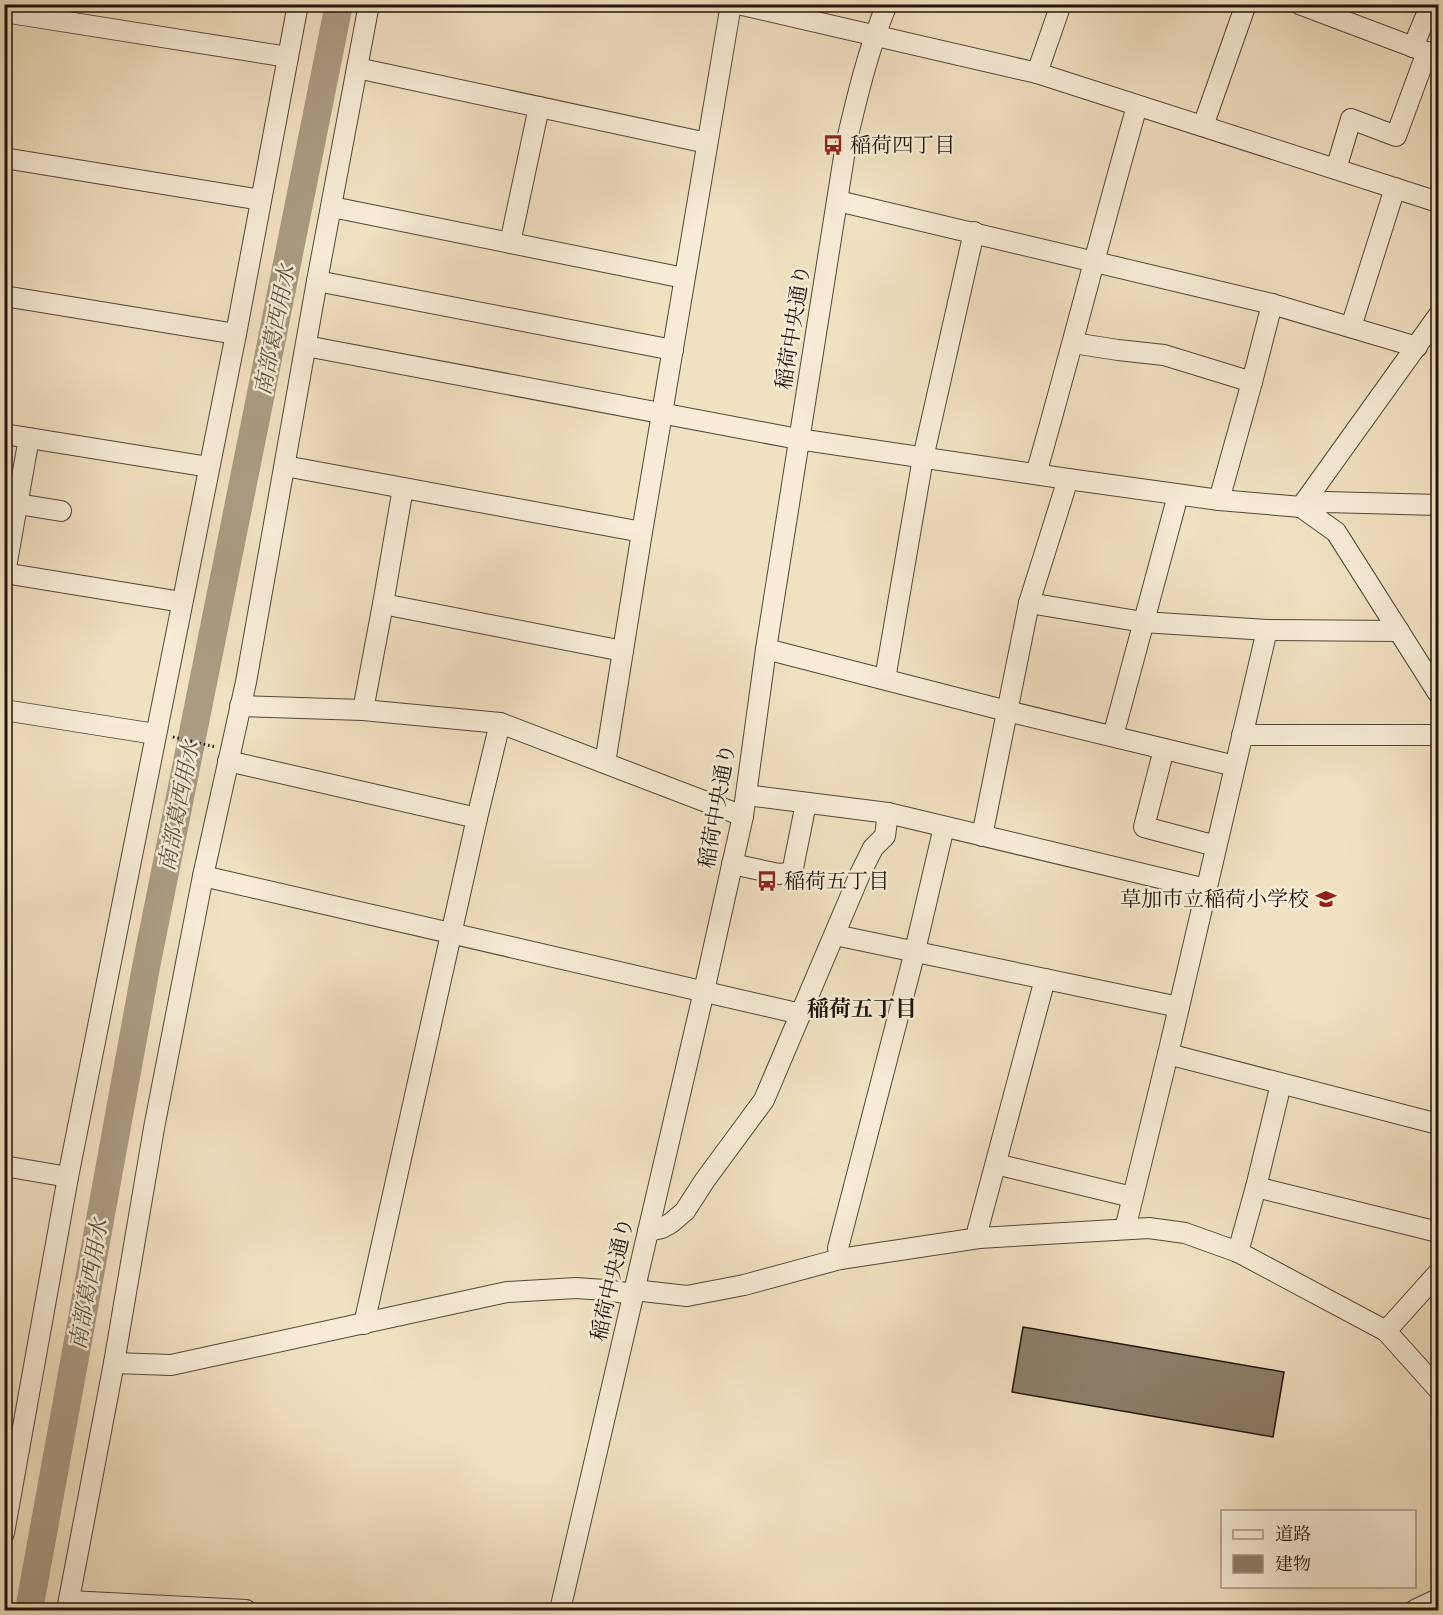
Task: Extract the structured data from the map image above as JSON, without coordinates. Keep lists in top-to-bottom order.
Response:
{
  "streets": {
    "street": ["稲荷中央通り"]
  },
  "districts": ["稲荷五丁目"],
  "water": ["南部葛西用水"],
  "places": {
    "bus stop": ["稲荷四丁目", "稲荷五丁目"],
    "school or university": ["草加市立稲荷小学校"]
  },
  "legend": ["道路", "建物"]
}
